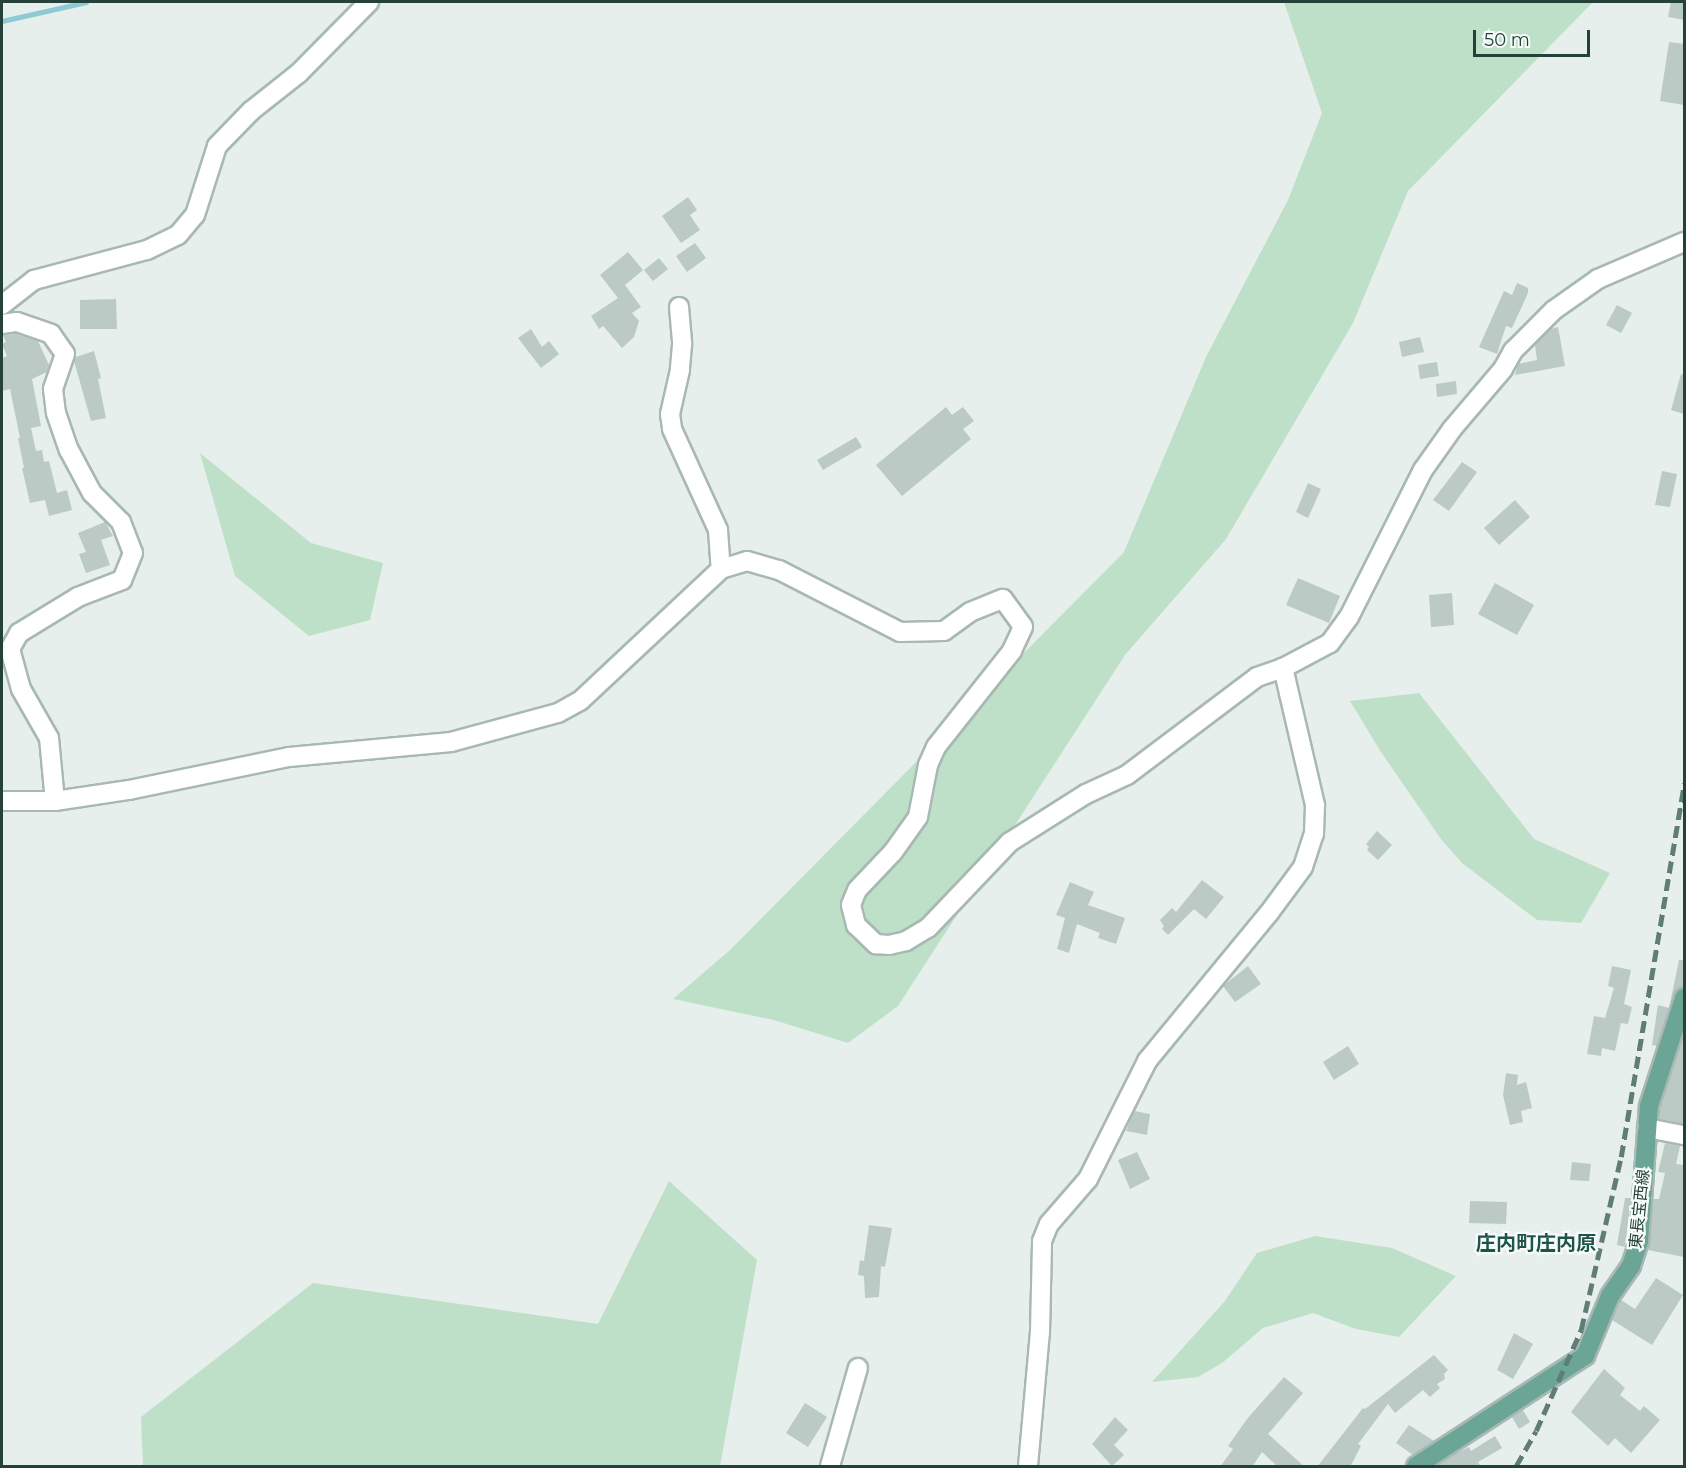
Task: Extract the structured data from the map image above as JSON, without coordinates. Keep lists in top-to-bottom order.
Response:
{
  "streets": {
    "main road": ["東長宝西線"]
  },
  "districts": ["庄内町庄内原"],
  "scale_bar": "50 m"
}
